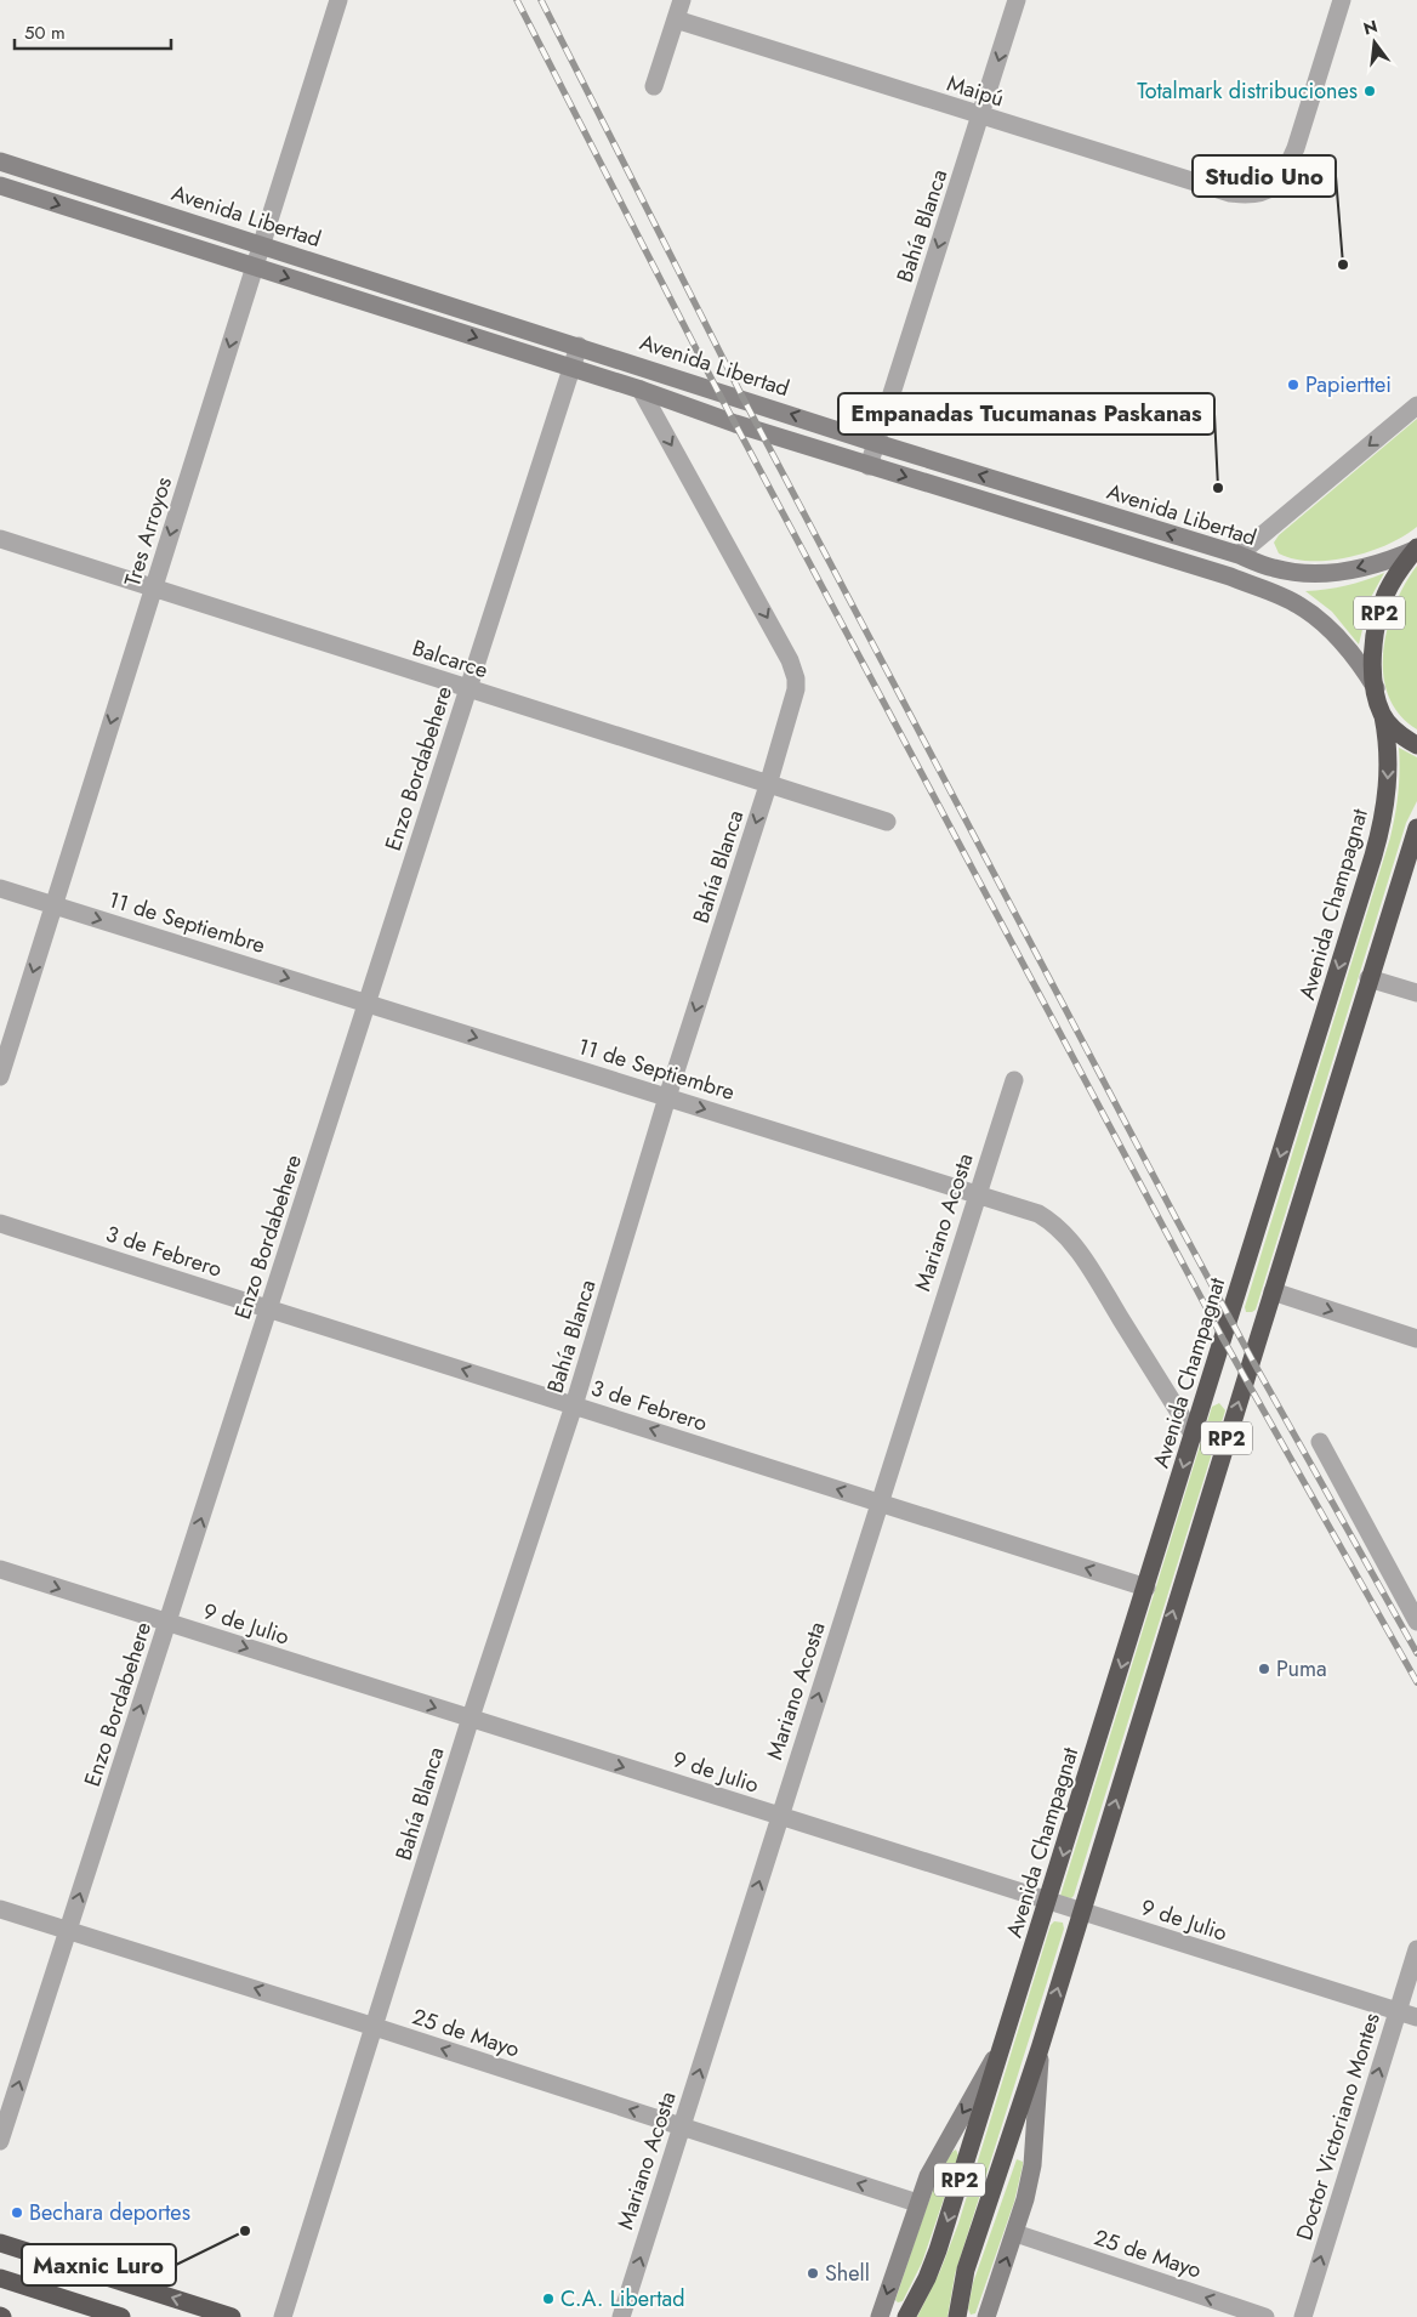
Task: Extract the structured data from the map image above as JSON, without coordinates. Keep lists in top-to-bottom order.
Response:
{
  "streets": {
    "highway": ["RP2", "Avenida Champagnat"],
    "main road": ["Avenida Libertad"],
    "street": [
      "Maipú",
      "Bahía Blanca",
      "Tres Arroyos",
      "Balcarce",
      "Enzo Bordabehere",
      "11 de Septiembre",
      "Mariano Acosta",
      "3 de Febrero",
      "9 de Julio",
      "25 de Mayo",
      "Doctor Victoriano Montes"
    ]
  },
  "crossings": [
    ["Maipú", "Bahía Blanca"],
    ["Avenida Libertad", "Bahía Blanca"],
    ["Avenida Libertad", "Tres Arroyos"],
    ["Avenida Libertad", "RP2"],
    ["Avenida Libertad", "Enzo Bordabehere"],
    ["Bahía Blanca", "Balcarce"],
    ["Bahía Blanca", "11 de Septiembre"],
    ["Bahía Blanca", "3 de Febrero"],
    ["Bahía Blanca", "9 de Julio"],
    ["Bahía Blanca", "25 de Mayo"],
    ["Tres Arroyos", "Balcarce"],
    ["Tres Arroyos", "11 de Septiembre"],
    ["RP2", "Avenida Champagnat"],
    ["RP2", "9 de Julio"],
    ["Balcarce", "Enzo Bordabehere"],
    ["Enzo Bordabehere", "11 de Septiembre"],
    ["Enzo Bordabehere", "3 de Febrero"],
    ["Enzo Bordabehere", "9 de Julio"],
    ["Enzo Bordabehere", "25 de Mayo"],
    ["Avenida Champagnat", "11 de Septiembre"],
    ["Avenida Champagnat", "3 de Febrero"],
    ["Avenida Champagnat", "9 de Julio"],
    ["Avenida Champagnat", "25 de Mayo"],
    ["11 de Septiembre", "Mariano Acosta"],
    ["Mariano Acosta", "3 de Febrero"],
    ["Mariano Acosta", "9 de Julio"],
    ["Mariano Acosta", "25 de Mayo"],
    ["9 de Julio", "Doctor Victoriano Montes"]
  ],
  "one_way": [
    "Bahía Blanca",
    "Tres Arroyos",
    "Enzo Bordabehere",
    "11 de Septiembre",
    "Mariano Acosta",
    "3 de Febrero",
    "9 de Julio",
    "25 de Mayo",
    "Doctor Victoriano Montes"
  ],
  "places": [
    "Totalmark distribuciones",
    "Studio Uno",
    "Papierttei",
    "Empanadas Tucumanas Paskanas",
    "Puma",
    "Bechara deportes",
    "Maxnic Luro",
    "Shell",
    "C.A. Libertad"
  ],
  "scale_bar": "50 m",
  "north": "top"
}
